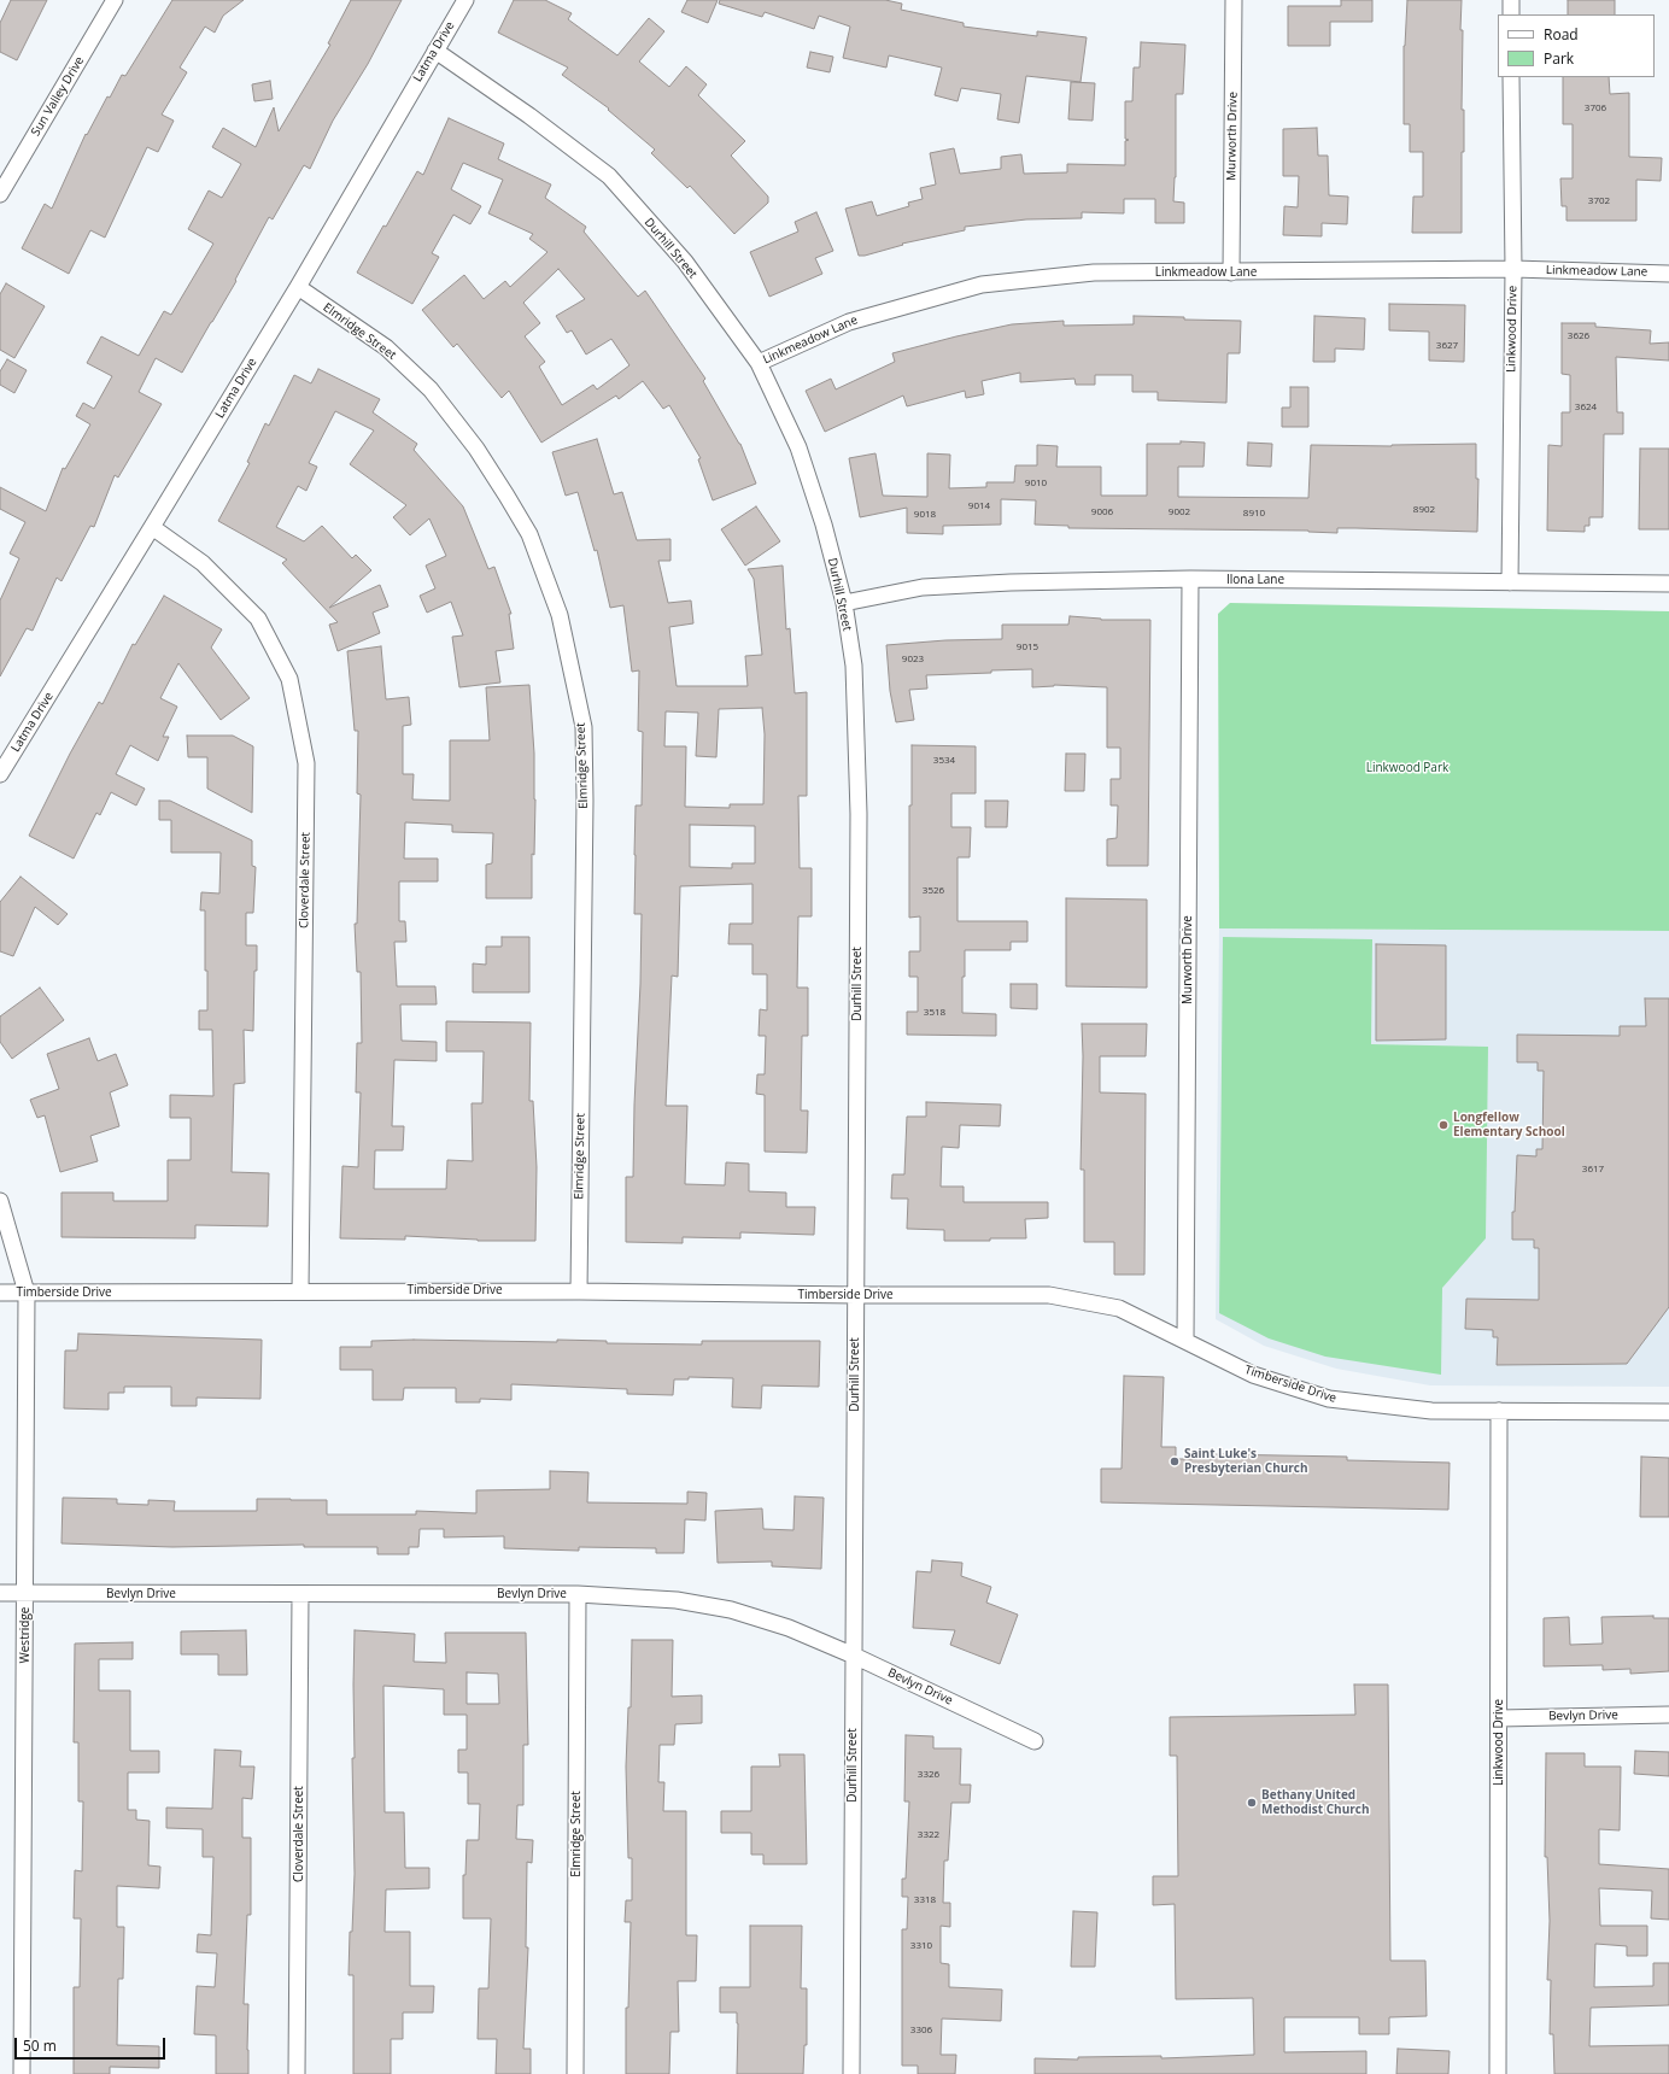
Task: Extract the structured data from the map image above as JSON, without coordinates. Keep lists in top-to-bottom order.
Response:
{
  "streets": {
    "street": [
      "Latma Drive",
      "Sun Valley Drive",
      "Murworth Drive",
      "Durhill Street",
      "Linkmeadow Lane",
      "Linkwood Drive",
      "Elmridge Street",
      "Ilona Lane",
      "Cloverdale Street",
      "Timberside Drive",
      "Bevlyn Drive",
      "Westridge"
    ]
  },
  "crossings": [
    ["Latma Drive", "Durhill Street"],
    ["Latma Drive", "Elmridge Street"],
    ["Latma Drive", "Cloverdale Street"],
    ["Murworth Drive", "Linkmeadow Lane"],
    ["Murworth Drive", "Ilona Lane"],
    ["Murworth Drive", "Timberside Drive"],
    ["Durhill Street", "Linkmeadow Lane"],
    ["Durhill Street", "Ilona Lane"],
    ["Durhill Street", "Timberside Drive"],
    ["Durhill Street", "Bevlyn Drive"],
    ["Linkmeadow Lane", "Linkwood Drive"],
    ["Linkwood Drive", "Ilona Lane"],
    ["Linkwood Drive", "Timberside Drive"],
    ["Linkwood Drive", "Bevlyn Drive"],
    ["Elmridge Street", "Timberside Drive"],
    ["Elmridge Street", "Bevlyn Drive"],
    ["Cloverdale Street", "Timberside Drive"],
    ["Cloverdale Street", "Bevlyn Drive"],
    ["Timberside Drive", "Westridge"],
    ["Bevlyn Drive", "Westridge"]
  ],
  "parks": ["Linkwood Park"],
  "places": ["Longfellow Elementary School", "Saint Luke's Presbyterian Church", "Bethany United Methodist Church"],
  "house_numbers": [
    "3706",
    "3702",
    "3626",
    "3627",
    "3624",
    "9010",
    "9014",
    "8902",
    "9006",
    "9002",
    "8910",
    "9018",
    "9015",
    "9023",
    "3534",
    "3526",
    "3518",
    "3617",
    "3326",
    "3322",
    "3318",
    "3310",
    "3306"
  ],
  "legend": ["Road", "Park"],
  "scale_bar": "50 m"
}
